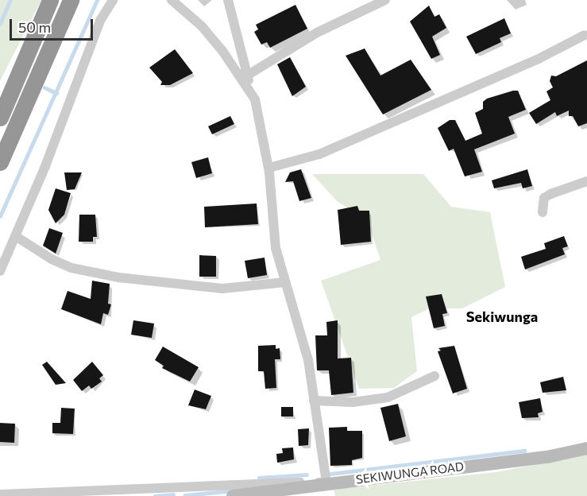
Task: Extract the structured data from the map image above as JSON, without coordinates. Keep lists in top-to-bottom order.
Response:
{
  "streets": {
    "main road": ["SEKIWUNGA ROAD"]
  },
  "districts": ["Sekiwunga"],
  "scale_bar": "50 m"
}
